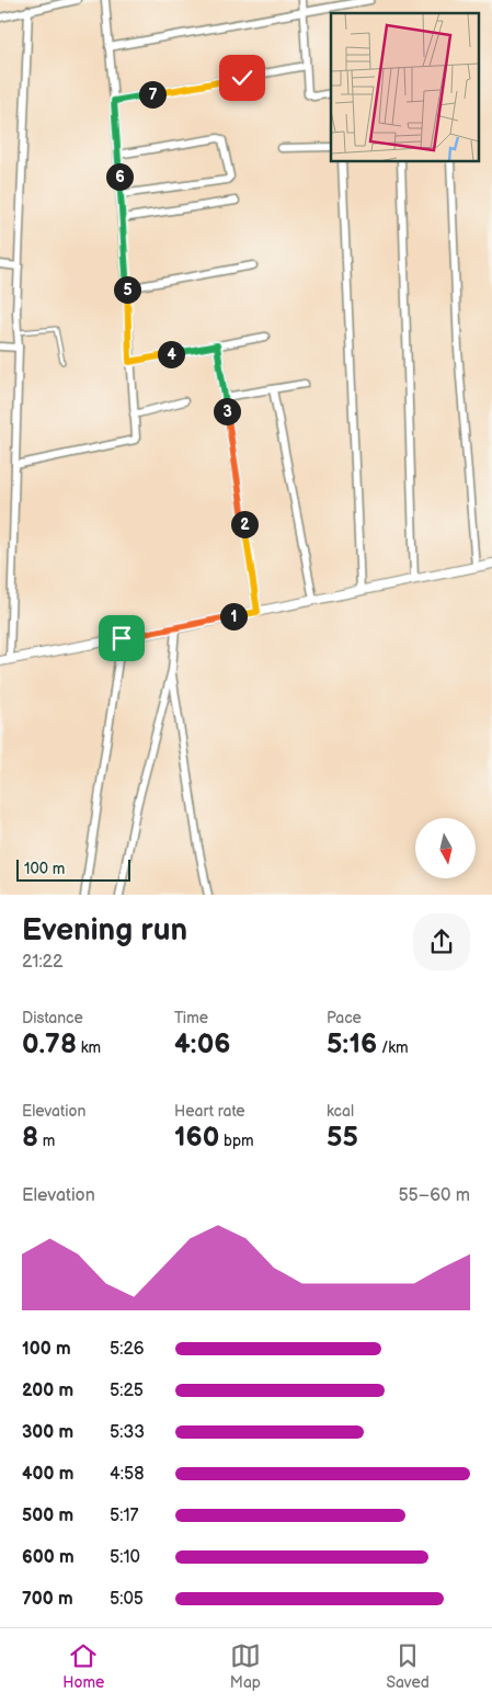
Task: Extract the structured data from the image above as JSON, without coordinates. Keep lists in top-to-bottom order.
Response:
{
  "scale_bar": "100 m",
  "north": "bottom",
  "page": {
    "pins": [
      "7",
      "6",
      "5",
      "4",
      "3",
      "2",
      "1"
    ],
    "scale": "100 m",
    "heading": ["Evening run", "21:22"],
    "stats": [
      ["Distance", "0.78 km"],
      ["Time", "4:06"],
      ["Pace", "5:16 /km"],
      ["Elevation", "8 m"],
      ["Heart rate", "160 bpm"],
      ["kcal", "55"]
    ],
    "chart": ["Elevation", "55–60 m"],
    "list": [
      {
        "name": "100 m",
        "note": "5:26"
      },
      {
        "name": "200 m",
        "note": "5:25"
      },
      {
        "name": "300 m",
        "note": "5:33"
      },
      {
        "name": "400 m",
        "note": "4:58"
      },
      {
        "name": "500 m",
        "note": "5:17"
      },
      {
        "name": "600 m",
        "note": "5:10"
      },
      {
        "name": "700 m",
        "note": "5:05"
      }
    ],
    "tabs": ["Home", "Map", "Saved"]
  }
}
